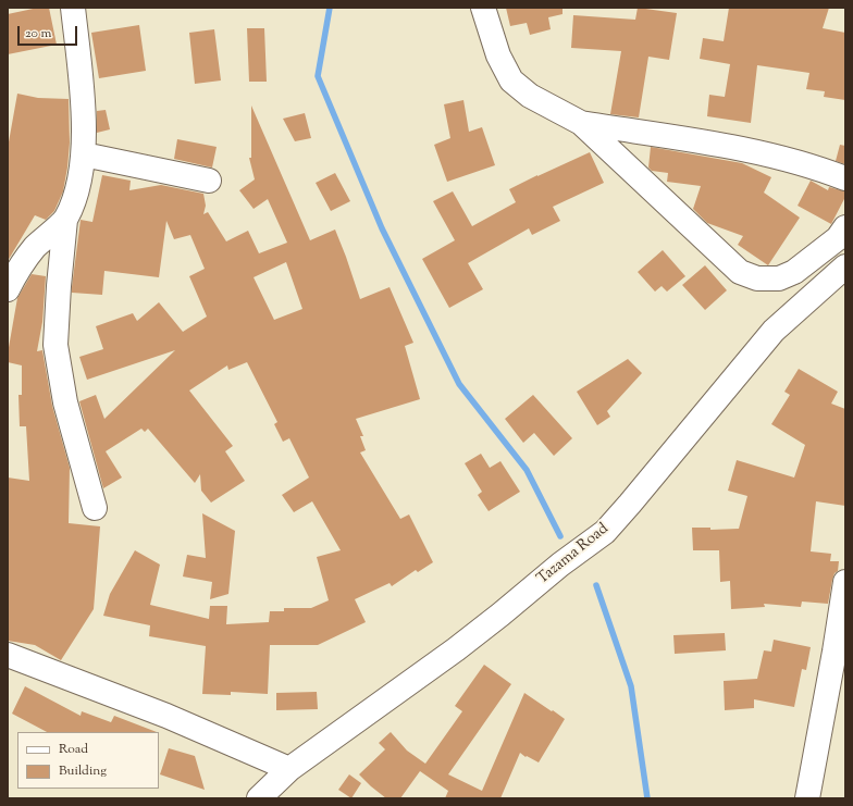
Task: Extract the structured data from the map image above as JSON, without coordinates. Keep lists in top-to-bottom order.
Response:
{
  "streets": {
    "street": ["Tazama Road"]
  },
  "legend": ["Road", "Building"],
  "scale_bar": "20 m"
}
